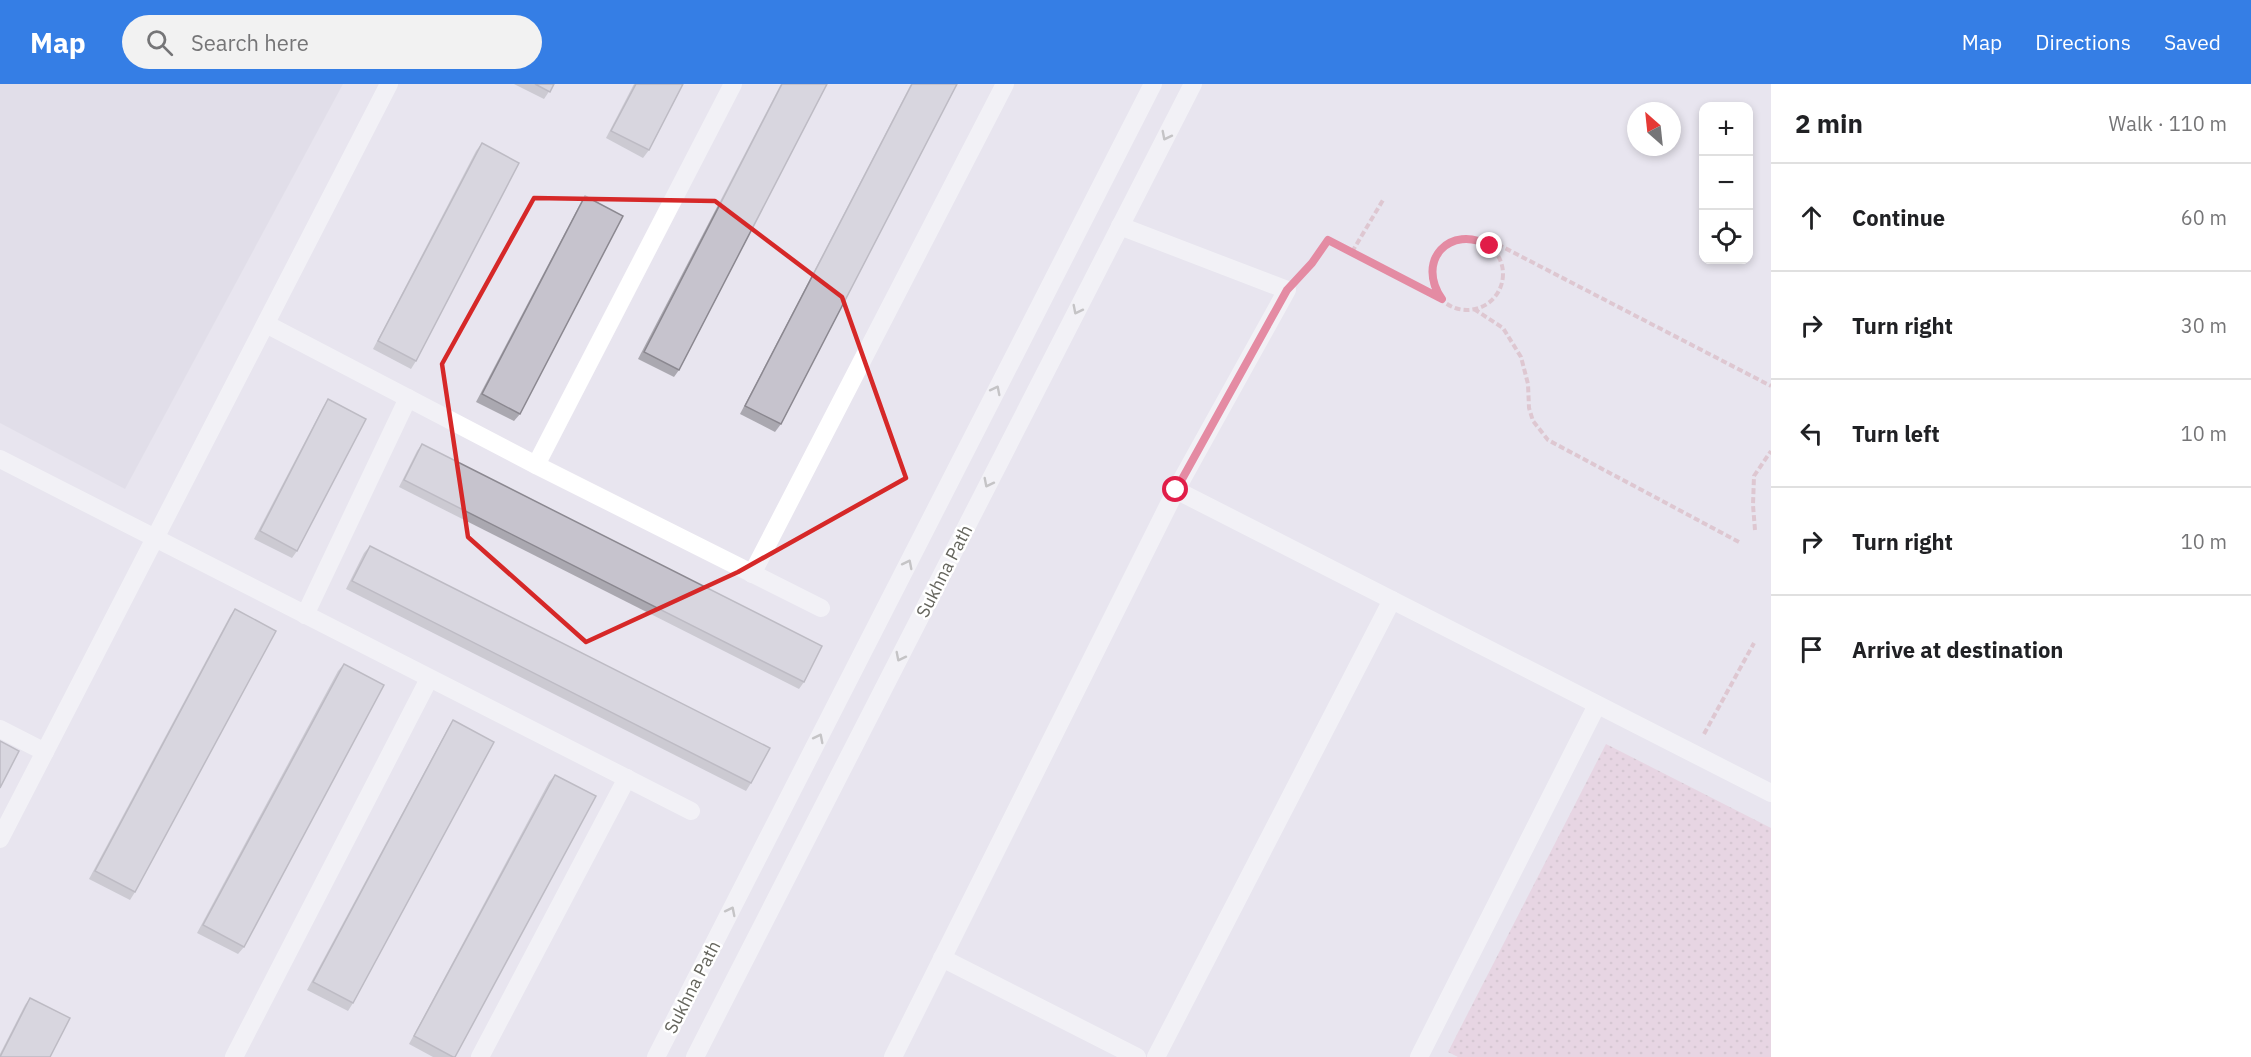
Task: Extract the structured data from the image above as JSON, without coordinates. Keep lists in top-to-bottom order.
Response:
{
  "streets": {
    "street": ["Sukhna Path"]
  },
  "north": "top left",
  "page": {
    "header": "Map",
    "search": "Search here",
    "nav": ["Map", "Directions", "Saved"],
    "heading": ["2 min", "Walk · 110 m"],
    "map_buttons": ["+", "−"],
    "list": [
      ["Continue", "60 m"],
      ["Turn right", "30 m"],
      ["Turn left", "10 m"],
      ["Turn right", "10 m"],
      "Arrive at destination"
    ]
  }
}
